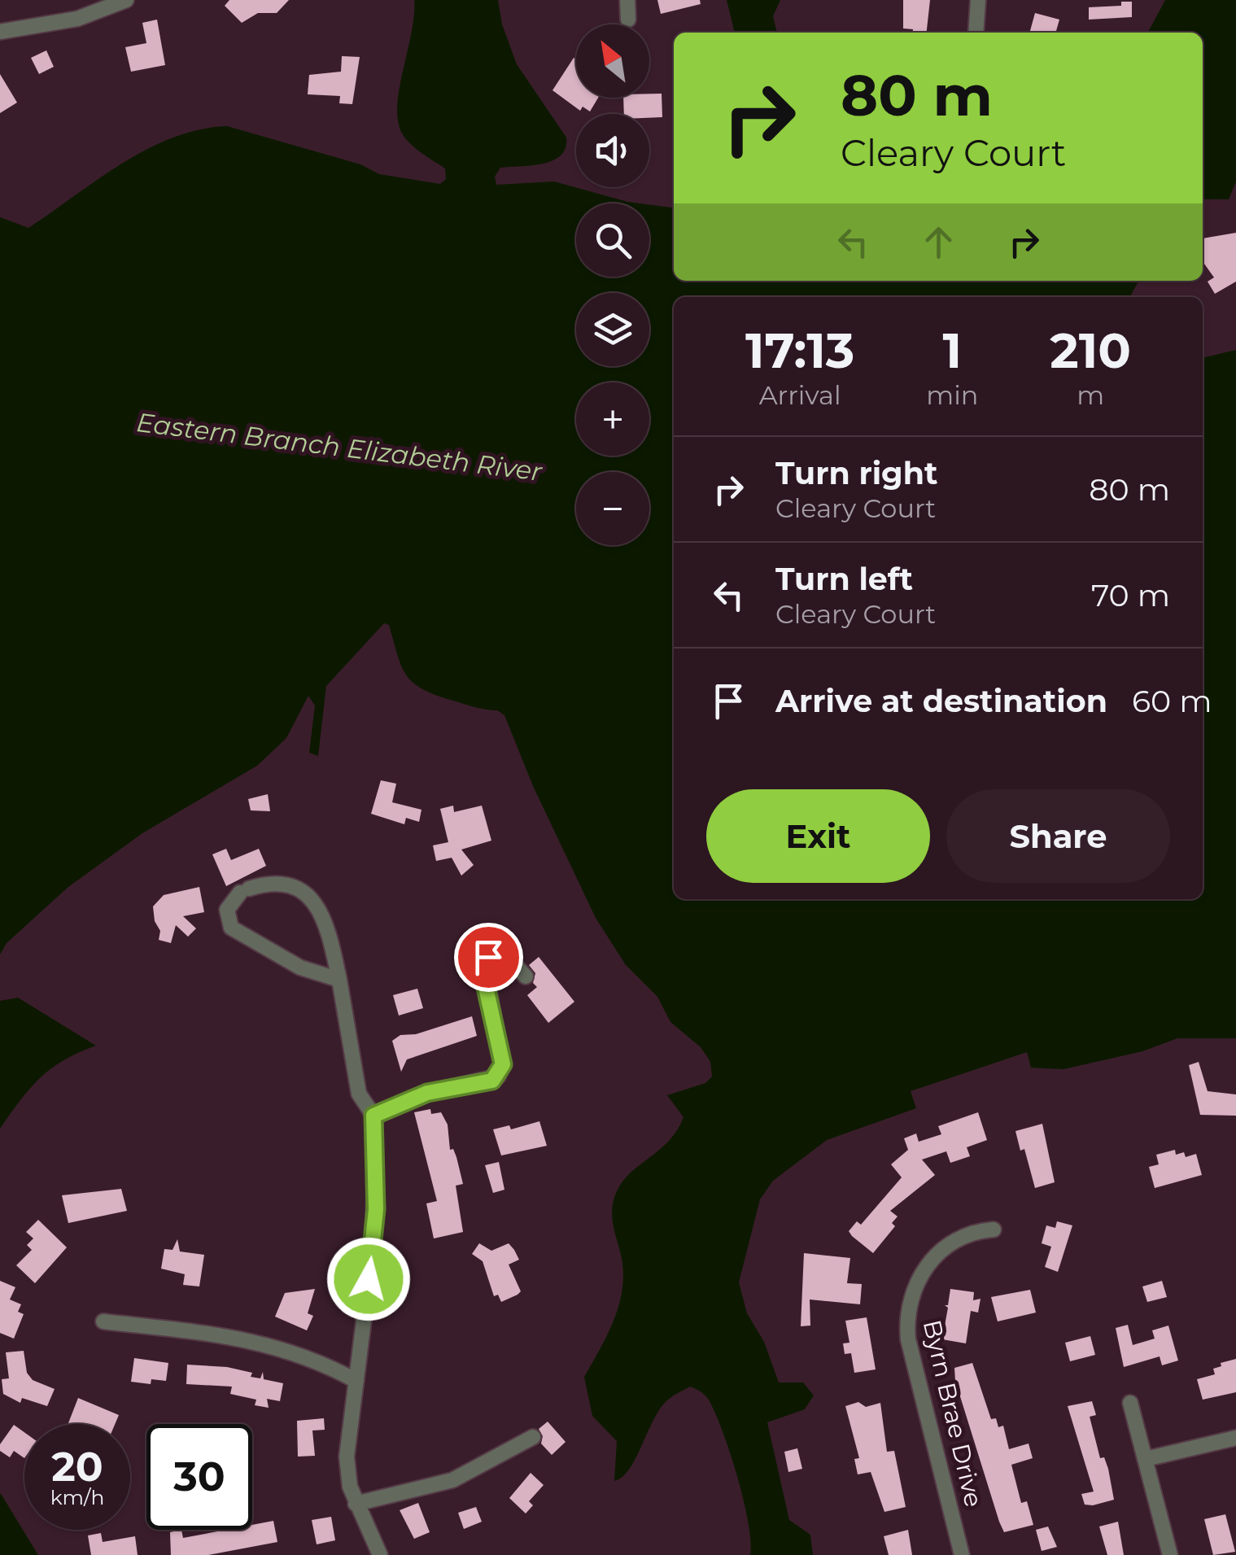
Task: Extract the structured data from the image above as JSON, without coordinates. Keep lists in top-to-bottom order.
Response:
{
  "streets": {
    "street": ["Byrn Brae Drive"]
  },
  "water": ["Eastern Branch Elizabeth River"],
  "north": "top left",
  "page": {
    "map_buttons": ["+", "−"],
    "turn": ["80 m", "Cleary Court"],
    "eta": [
      "17:13",
      "Arrival",
      "1",
      "min",
      "210",
      "m"
    ],
    "list": [
      {
        "name": "Turn right",
        "note": "Cleary Court",
        "value": "80 m"
      },
      {
        "name": "Turn left",
        "note": "Cleary Court",
        "value": "70 m"
      },
      {
        "name": "Arrive at destination",
        "value": "60 m"
      }
    ],
    "buttons": ["Exit", "Share"],
    "speed": "20 km/h",
    "limit": "30"
  }
}
